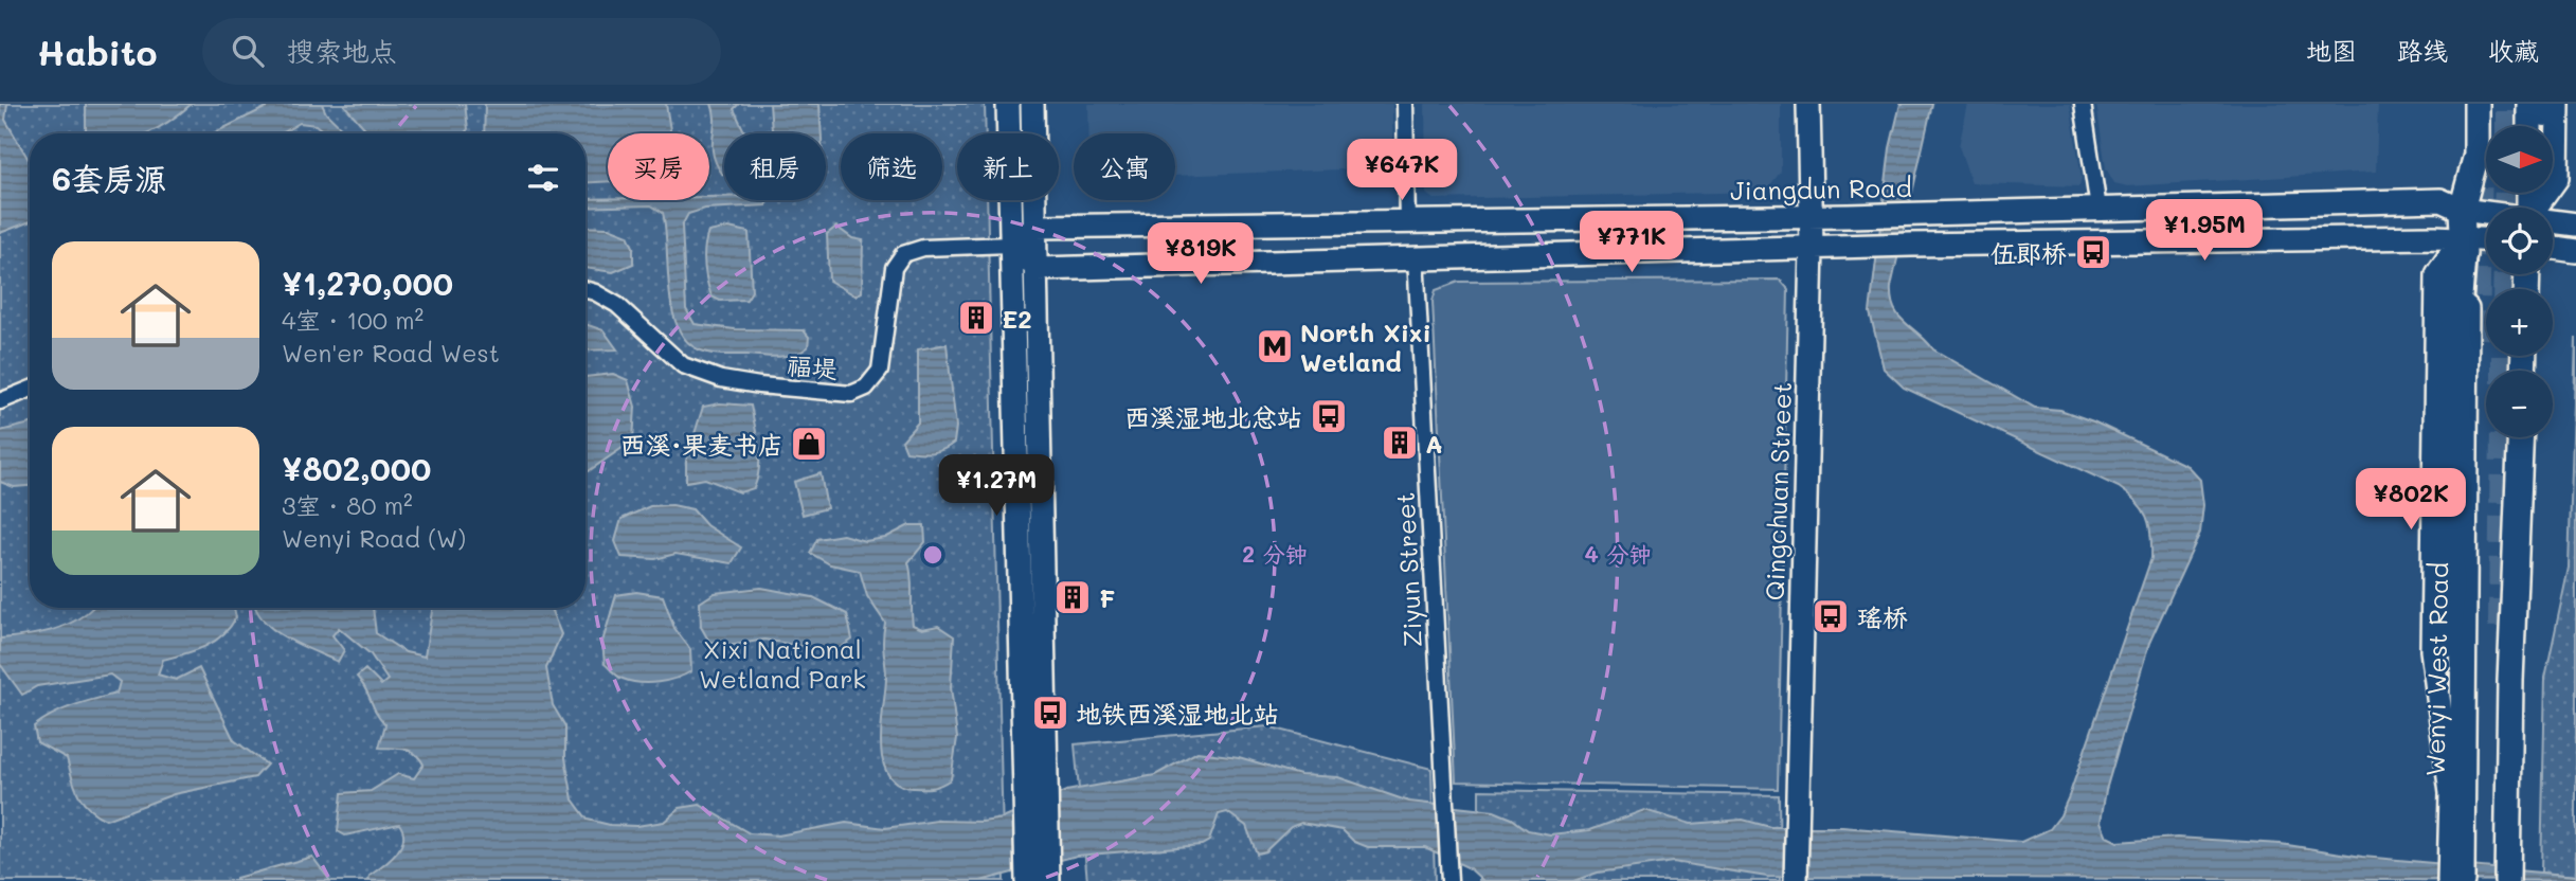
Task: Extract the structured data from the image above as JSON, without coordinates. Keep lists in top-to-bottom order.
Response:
{
  "streets": {
    "main road": ["Jiangdun Road", "Qingchuan Street", "Wenyi West Road"],
    "street": ["福堤", "Ziyun Street"]
  },
  "crossings": [
    ["Jiangdun Road", "Qingchuan Street"],
    ["Jiangdun Road", "Ziyun Street"],
    ["Jiangdun Road", "Wenyi West Road"]
  ],
  "parks": ["Xixi National Wetland Park"],
  "places": {
    "bus stop": [
      "伍郎桥",
      "西溪湿地北总站",
      "瑶桥",
      "地铁西溪湿地北站"
    ],
    "building": ["E2", "A", "F"],
    "metro station": ["North Xixi Wetland"],
    "shop": ["西溪·果麦书店"]
  },
  "north": "right",
  "page": {
    "header": "Habito",
    "search": "搜索地点",
    "nav": ["地图", "路线", "收藏"],
    "map_buttons": ["+", "−"],
    "chip": [
      "买房",
      "租房",
      "筛选",
      "新上",
      "公寓"
    ],
    "heading": "6套房源",
    "price": [
      "¥647K",
      "¥1.95M",
      "¥771K",
      "¥819K",
      "¥1.27M",
      "¥802K"
    ],
    "list": [
      {
        "name": "¥1,270,000",
        "note": "4室 · 100 m² · Wen'er Road West"
      },
      {
        "name": "¥802,000",
        "note": "3室 · 80 m² · Wenyi Road (W)"
      }
    ]
  },
  "rings": ["2 分钟", "4 分钟"]
}
